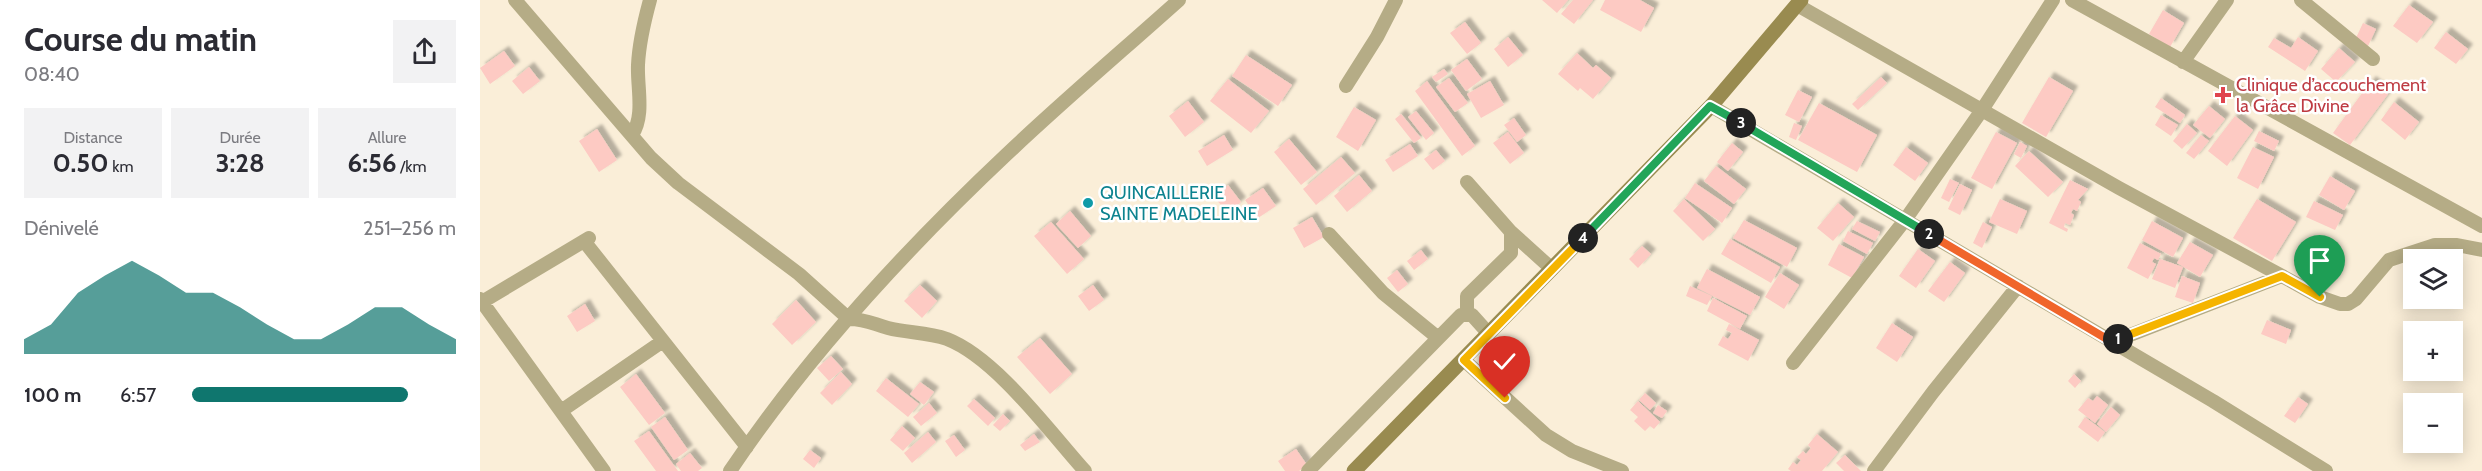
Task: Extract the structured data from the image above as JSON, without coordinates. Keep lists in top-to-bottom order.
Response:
{
  "places": {
    "health": ["Clinique d’accouchement la Grâce Divine"],
    "other": ["QUINCAILLERIE SAINTE MADELEINE"]
  },
  "page": {
    "heading": ["Course du matin", "08:40"],
    "stats": [
      ["Distance", "0.50 km"],
      ["Durée", "3:28"],
      ["Allure", "6:56 /km"]
    ],
    "pins": [
      "3",
      "2",
      "4",
      "1"
    ],
    "chart": ["Dénivelé", "251–256 m"],
    "map_buttons": ["+", "−"],
    "list": [
      {
        "name": "100 m",
        "note": "6:57"
      }
    ]
  }
}
